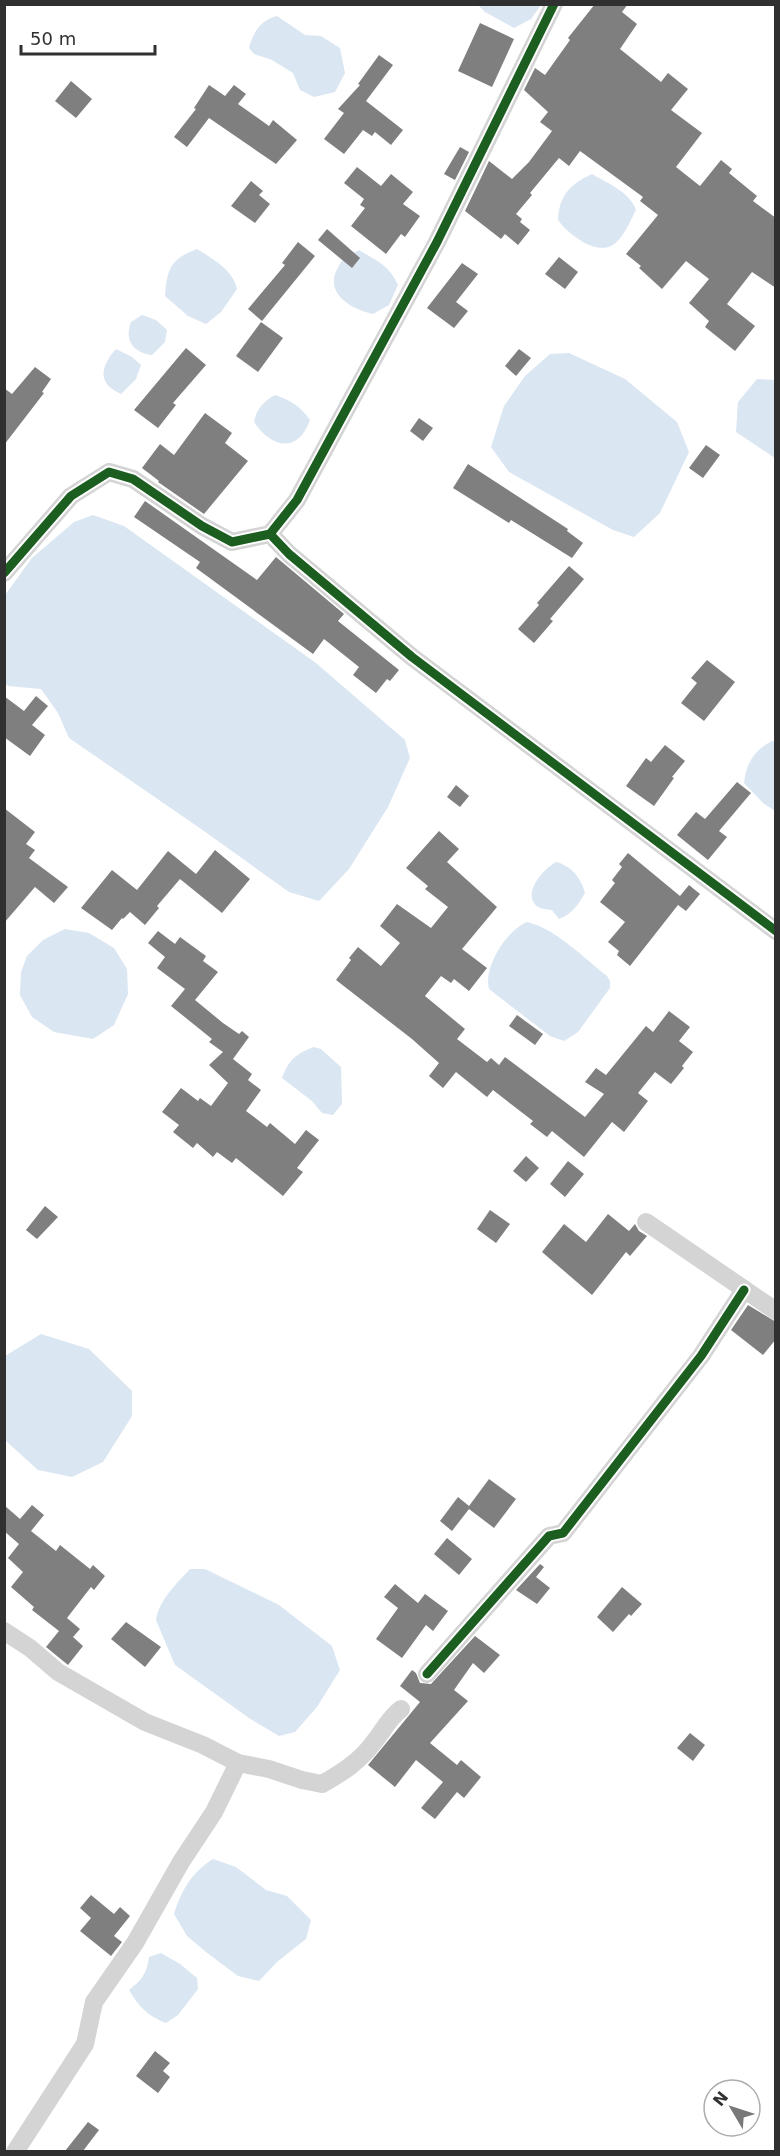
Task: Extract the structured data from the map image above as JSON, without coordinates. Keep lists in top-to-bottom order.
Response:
{
  "scale_bar": "50 m",
  "north": "top left"
}
